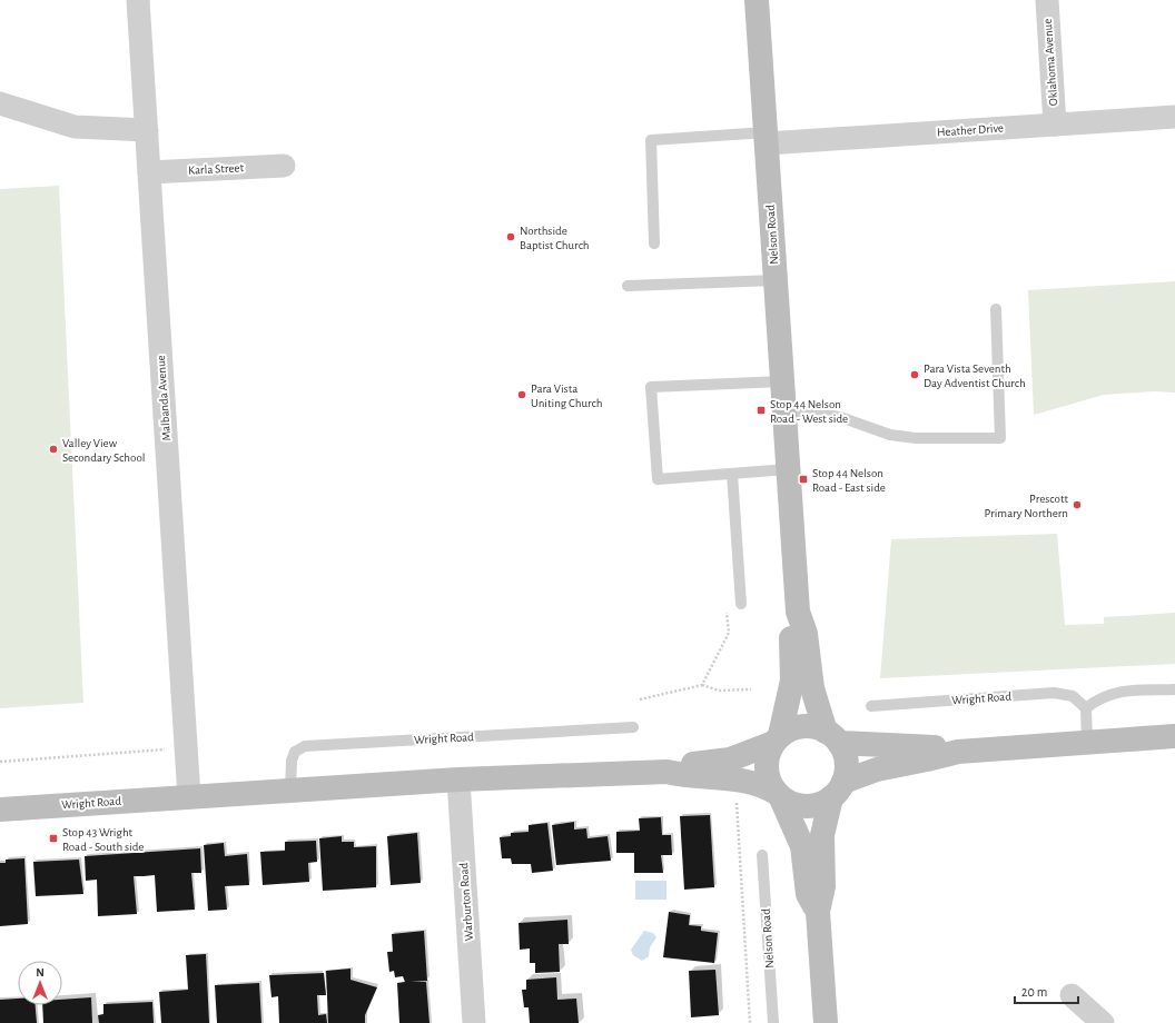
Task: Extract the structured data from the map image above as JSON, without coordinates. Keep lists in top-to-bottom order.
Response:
{
  "streets": {
    "main road": ["Nelson Road", "Wright Road"],
    "street": [
      "Oklahoma Avenue",
      "Heather Drive",
      "Karla Street",
      "Malbanda Avenue",
      "Warburton Road"
    ]
  },
  "crossings": [
    ["Oklahoma Avenue", "Heather Drive"],
    ["Heather Drive", "Nelson Road"],
    ["Karla Street", "Malbanda Avenue"],
    ["Nelson Road", "Wright Road"],
    ["Malbanda Avenue", "Wright Road"],
    ["Wright Road", "Warburton Road"]
  ],
  "places": {
    "other": [
      "Northside Baptist Church",
      "Para Vista Seventh Day Adventist Church",
      "Para Vista Uniting Church",
      "Valley View Secondary School",
      "Prescott Primary Northern"
    ],
    "transit": ["Stop 44 Nelson Road - West side", "Stop 44 Nelson Road - East side", "Stop 43 Wright Road - South side"]
  },
  "scale_bar": "20 m",
  "north": "top"
}
